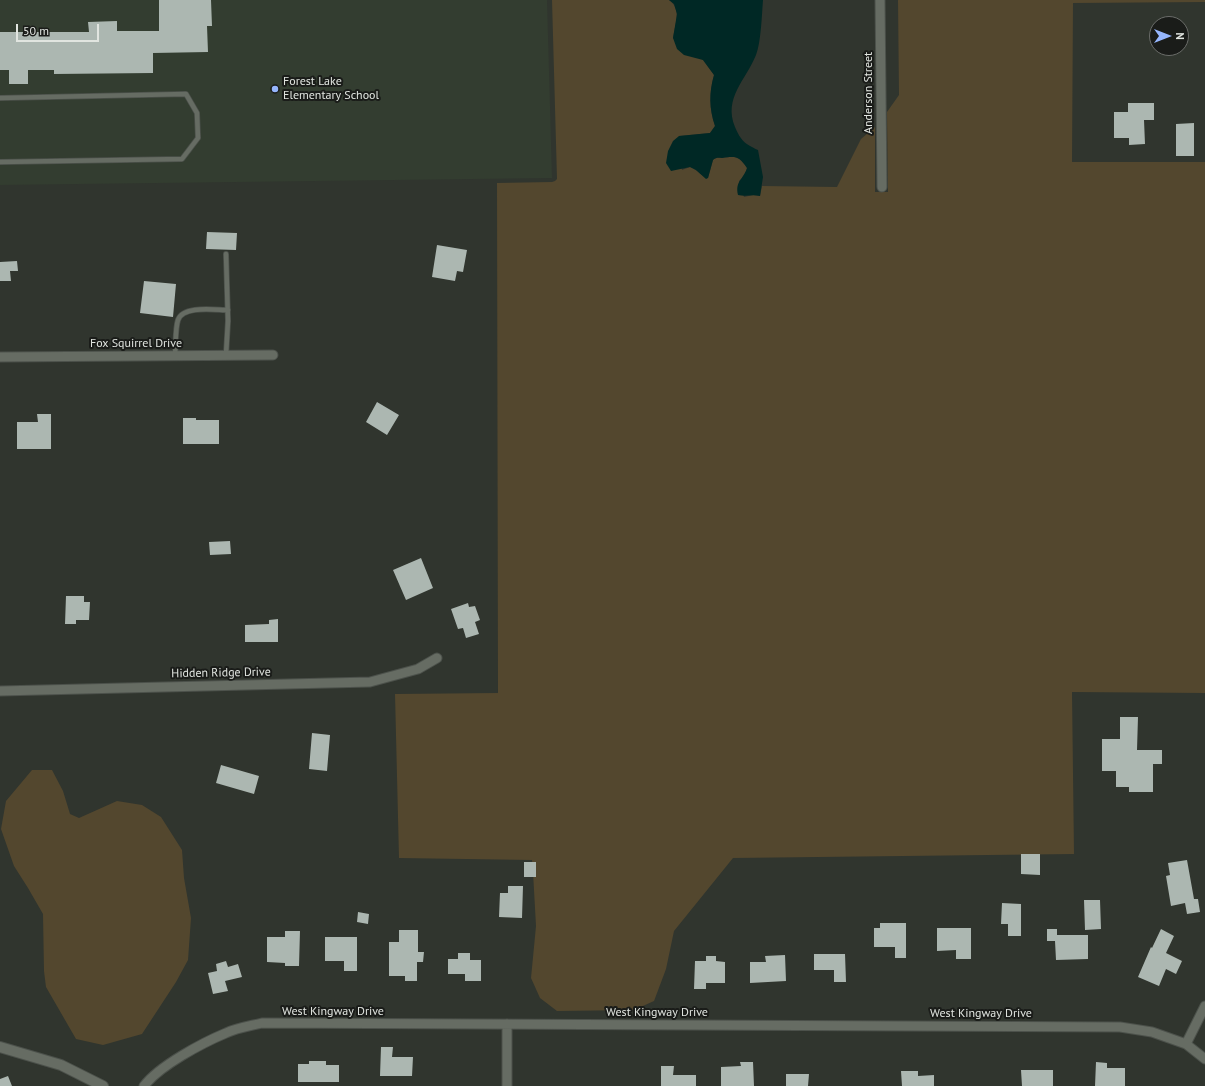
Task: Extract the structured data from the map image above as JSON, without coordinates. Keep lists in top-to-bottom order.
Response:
{
  "streets": {
    "street": [
      "Anderson Street",
      "Fox Squirrel Drive",
      "Hidden Ridge Drive",
      "West Kingway Drive"
    ]
  },
  "places": ["Forest Lake Elementary School"],
  "scale_bar": "50 m",
  "north": "right"
}
